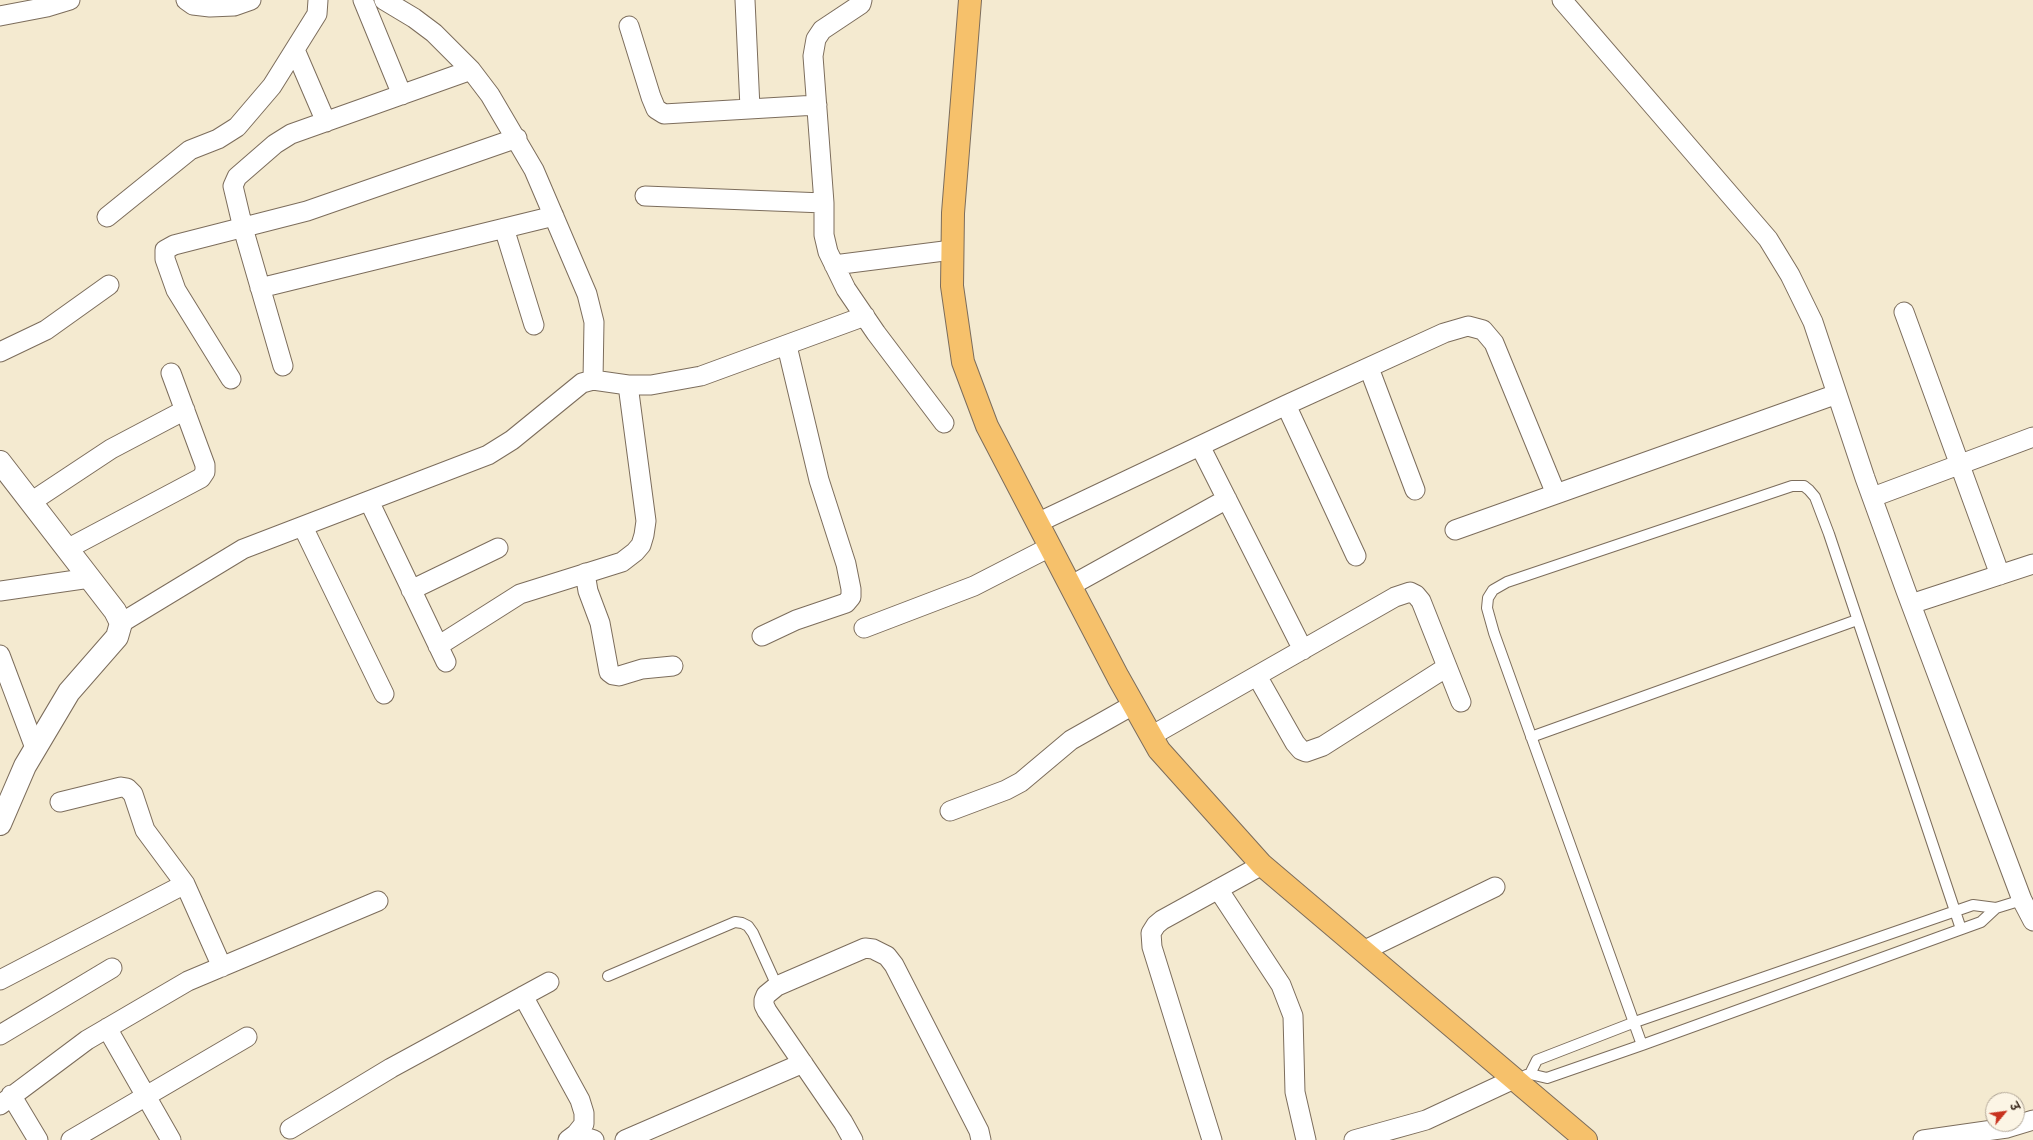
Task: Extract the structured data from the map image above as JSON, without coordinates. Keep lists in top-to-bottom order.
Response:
{
  "north": "top right"
}
